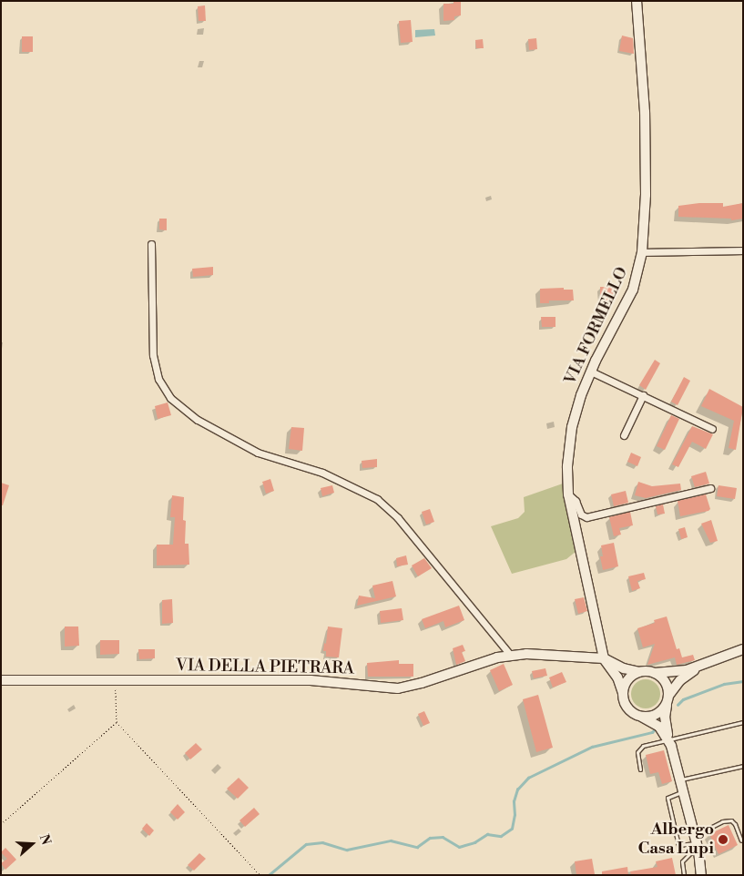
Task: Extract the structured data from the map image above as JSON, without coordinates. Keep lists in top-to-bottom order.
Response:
{
  "streets": {
    "main road": ["VIA FORMELLO", "VIA DELLA PIETRARA"]
  },
  "crossings": [
    ["VIA FORMELLO", "VIA DELLA PIETRARA"]
  ],
  "places": ["Albergo Casa Lupi"],
  "north": "right"
}
